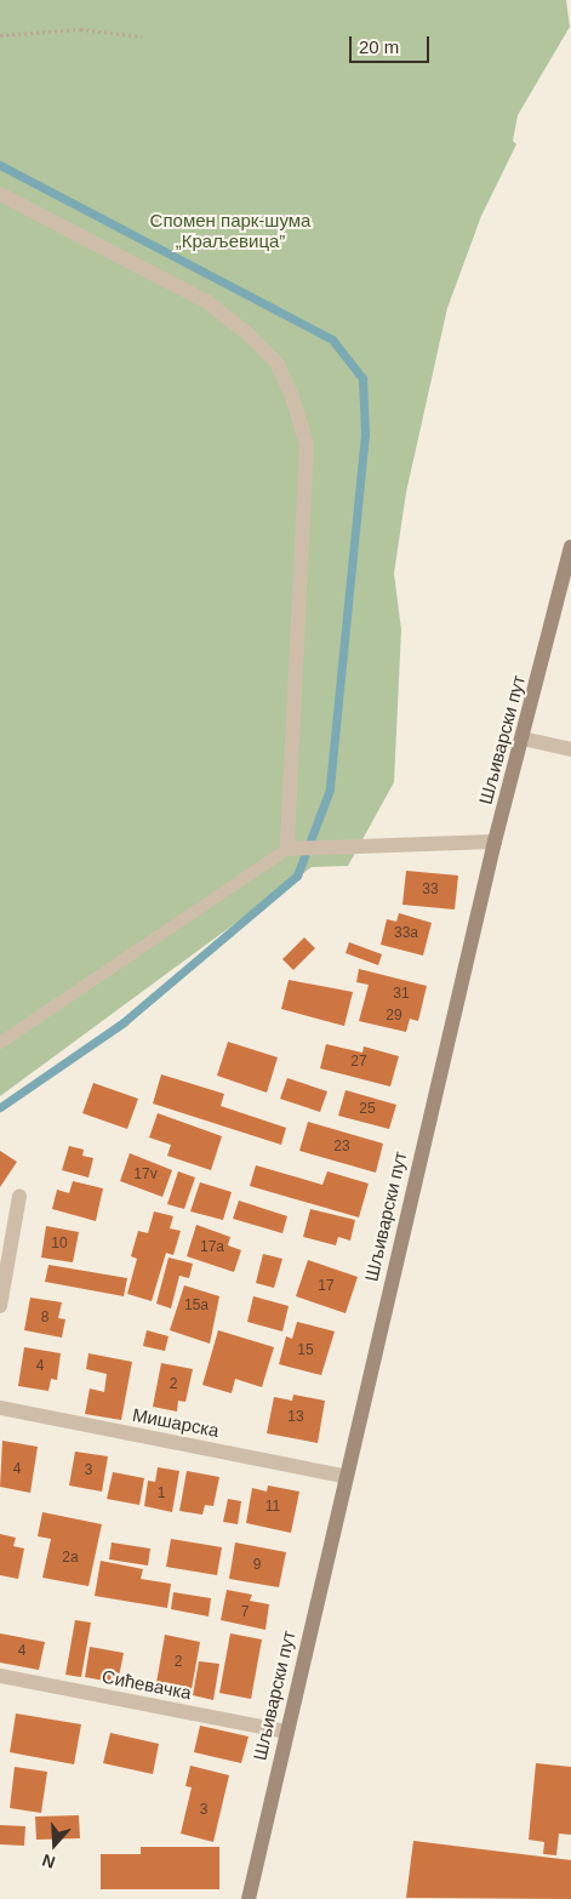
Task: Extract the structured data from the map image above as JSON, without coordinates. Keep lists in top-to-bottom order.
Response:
{
  "streets": {
    "main road": ["Шљиварски пут"],
    "street": ["Мишарска", "Сићевачка"]
  },
  "crossings": [
    ["Шљиварски пут", "Мишарска"],
    ["Шљиварски пут", "Сићевачка"]
  ],
  "parks": ["Спомен парк-шума „Краљевица”"],
  "house_numbers": [
    "33",
    "33a",
    "31",
    "29",
    "27",
    "25",
    "23",
    "17v",
    "10",
    "17a",
    "17",
    "15a",
    "8",
    "15",
    "4",
    "2",
    "13",
    "4",
    "3",
    "1",
    "11",
    "2a",
    "9",
    "7",
    "4",
    "2",
    "3"
  ],
  "scale_bar": "20 m",
  "north": "bottom"
}
